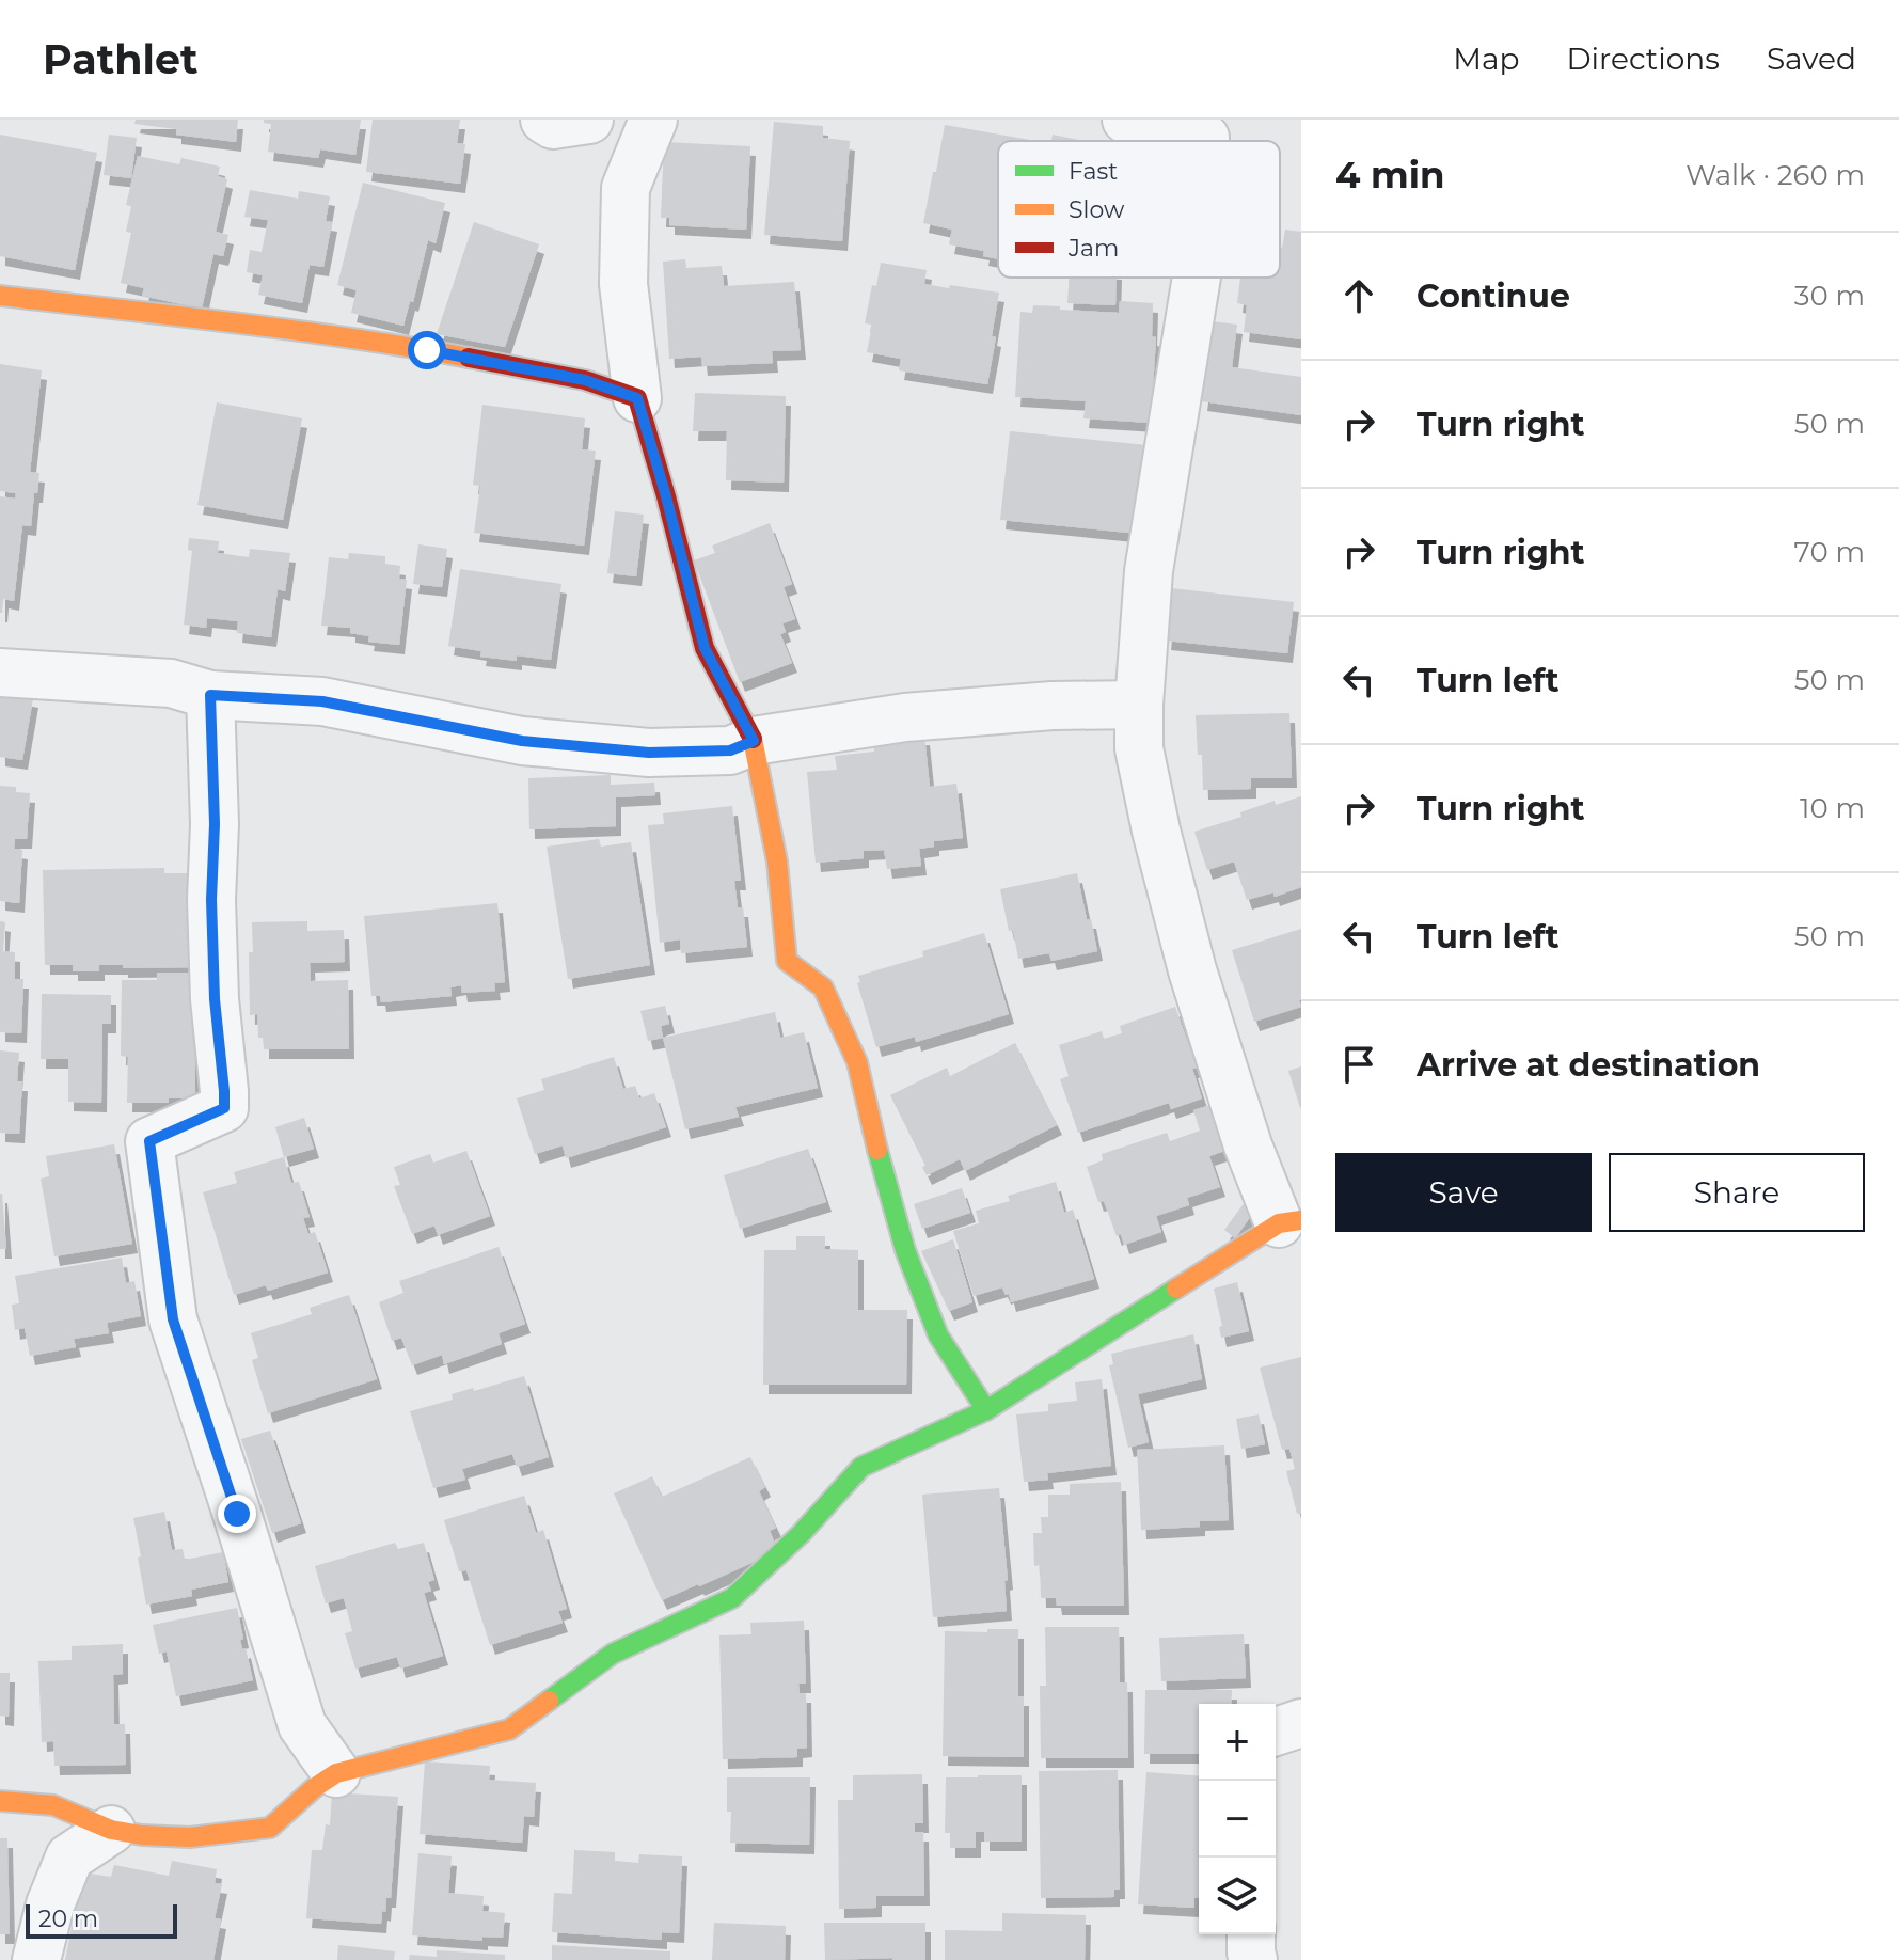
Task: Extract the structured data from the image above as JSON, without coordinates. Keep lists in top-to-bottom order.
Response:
{
  "legend": ["Fast", "Slow", "Jam"],
  "scale_bar": "20 m",
  "page": {
    "header": "Pathlet",
    "nav": ["Map", "Directions", "Saved"],
    "heading": ["4 min", "Walk · 260 m"],
    "list": [
      ["Continue", "30 m"],
      ["Turn right", "50 m"],
      ["Turn right", "70 m"],
      ["Turn left", "50 m"],
      ["Turn right", "10 m"],
      ["Turn left", "50 m"],
      "Arrive at destination"
    ],
    "buttons": ["Save", "Share"],
    "map_buttons": ["+", "−"],
    "scale": "20 m"
  }
}
